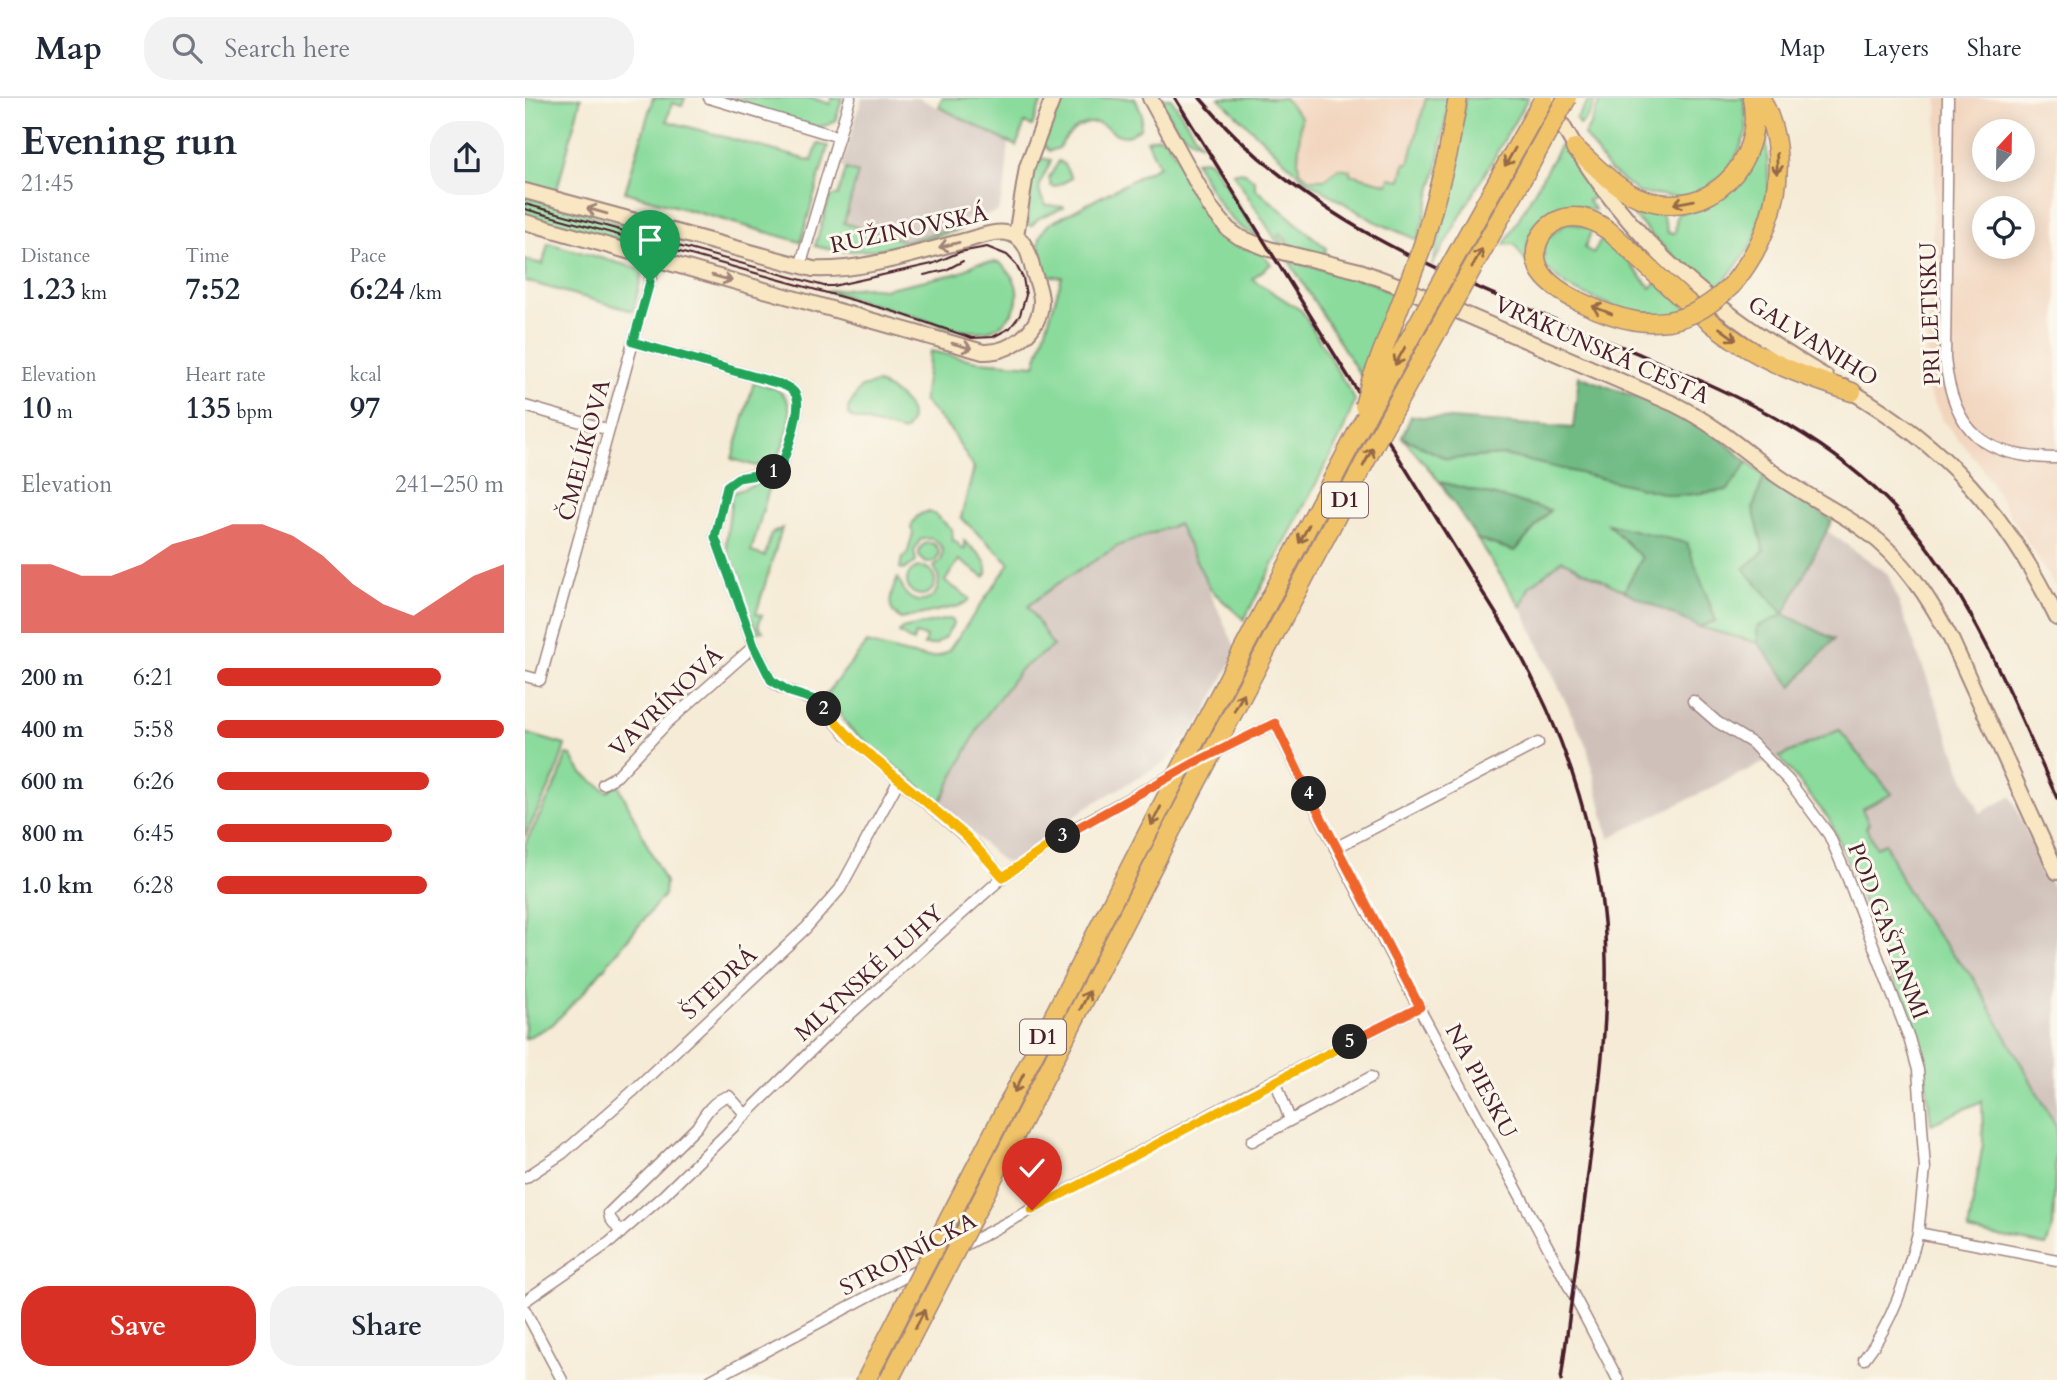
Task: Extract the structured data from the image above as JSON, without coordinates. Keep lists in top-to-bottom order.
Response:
{
  "streets": {
    "highway": ["D1"],
    "main road": ["RUŽINOVSKÁ", "GALVANIHO", "VRAKUNSKÁ CESTA"],
    "street": [
      "PRI LETISKU",
      "ČMELÍKOVA",
      "VAVRÍNOVÁ",
      "POD GAŠTANMI",
      "MLYNSKÉ LUHY",
      "ŠTEDRÁ",
      "NA PIESKU",
      "STROJNÍCKA"
    ]
  },
  "crossings": [
    ["RUŽINOVSKÁ", "ČMELÍKOVA"],
    ["GALVANIHO", "D1"],
    ["MLYNSKÉ LUHY", "NA PIESKU"],
    ["NA PIESKU", "STROJNÍCKA"]
  ],
  "north": "top",
  "page": {
    "header": "Map",
    "search": "Search here",
    "nav": ["Map", "Layers", "Share"],
    "heading": ["Evening run", "21:45"],
    "stats": [
      ["Distance", "1.23 km"],
      ["Time", "7:52"],
      ["Pace", "6:24 /km"],
      ["Elevation", "10 m"],
      ["Heart rate", "135 bpm"],
      ["kcal", "97"]
    ],
    "pins": [
      "1",
      "2",
      "4",
      "3",
      "5"
    ],
    "chart": ["Elevation", "241–250 m"],
    "list": [
      {
        "name": "200 m",
        "note": "6:21"
      },
      {
        "name": "400 m",
        "note": "5:58"
      },
      {
        "name": "600 m",
        "note": "6:26"
      },
      {
        "name": "800 m",
        "note": "6:45"
      },
      {
        "name": "1.0 km",
        "note": "6:28"
      }
    ],
    "buttons": ["Save", "Share"]
  }
}
